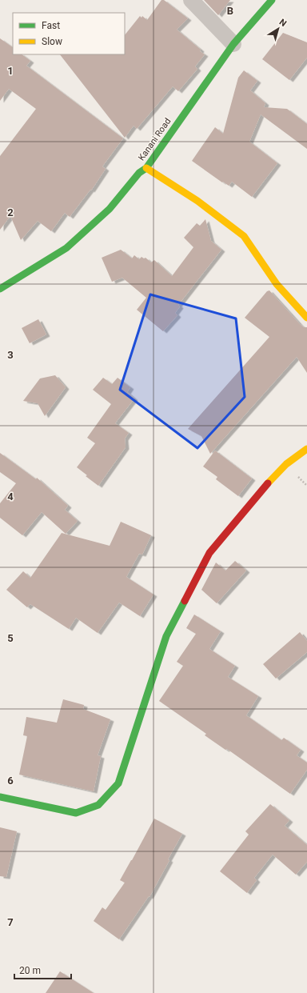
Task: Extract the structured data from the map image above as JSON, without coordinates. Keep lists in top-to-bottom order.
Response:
{
  "streets": {
    "street": ["Kanani Road"]
  },
  "legend": ["Fast", "Slow"],
  "scale_bar": "20 m",
  "north": "top right",
  "grid": {
    "columns": ["B"],
    "rows": [
      "1",
      "2",
      "3",
      "4",
      "5",
      "6",
      "7"
    ]
  }
}
